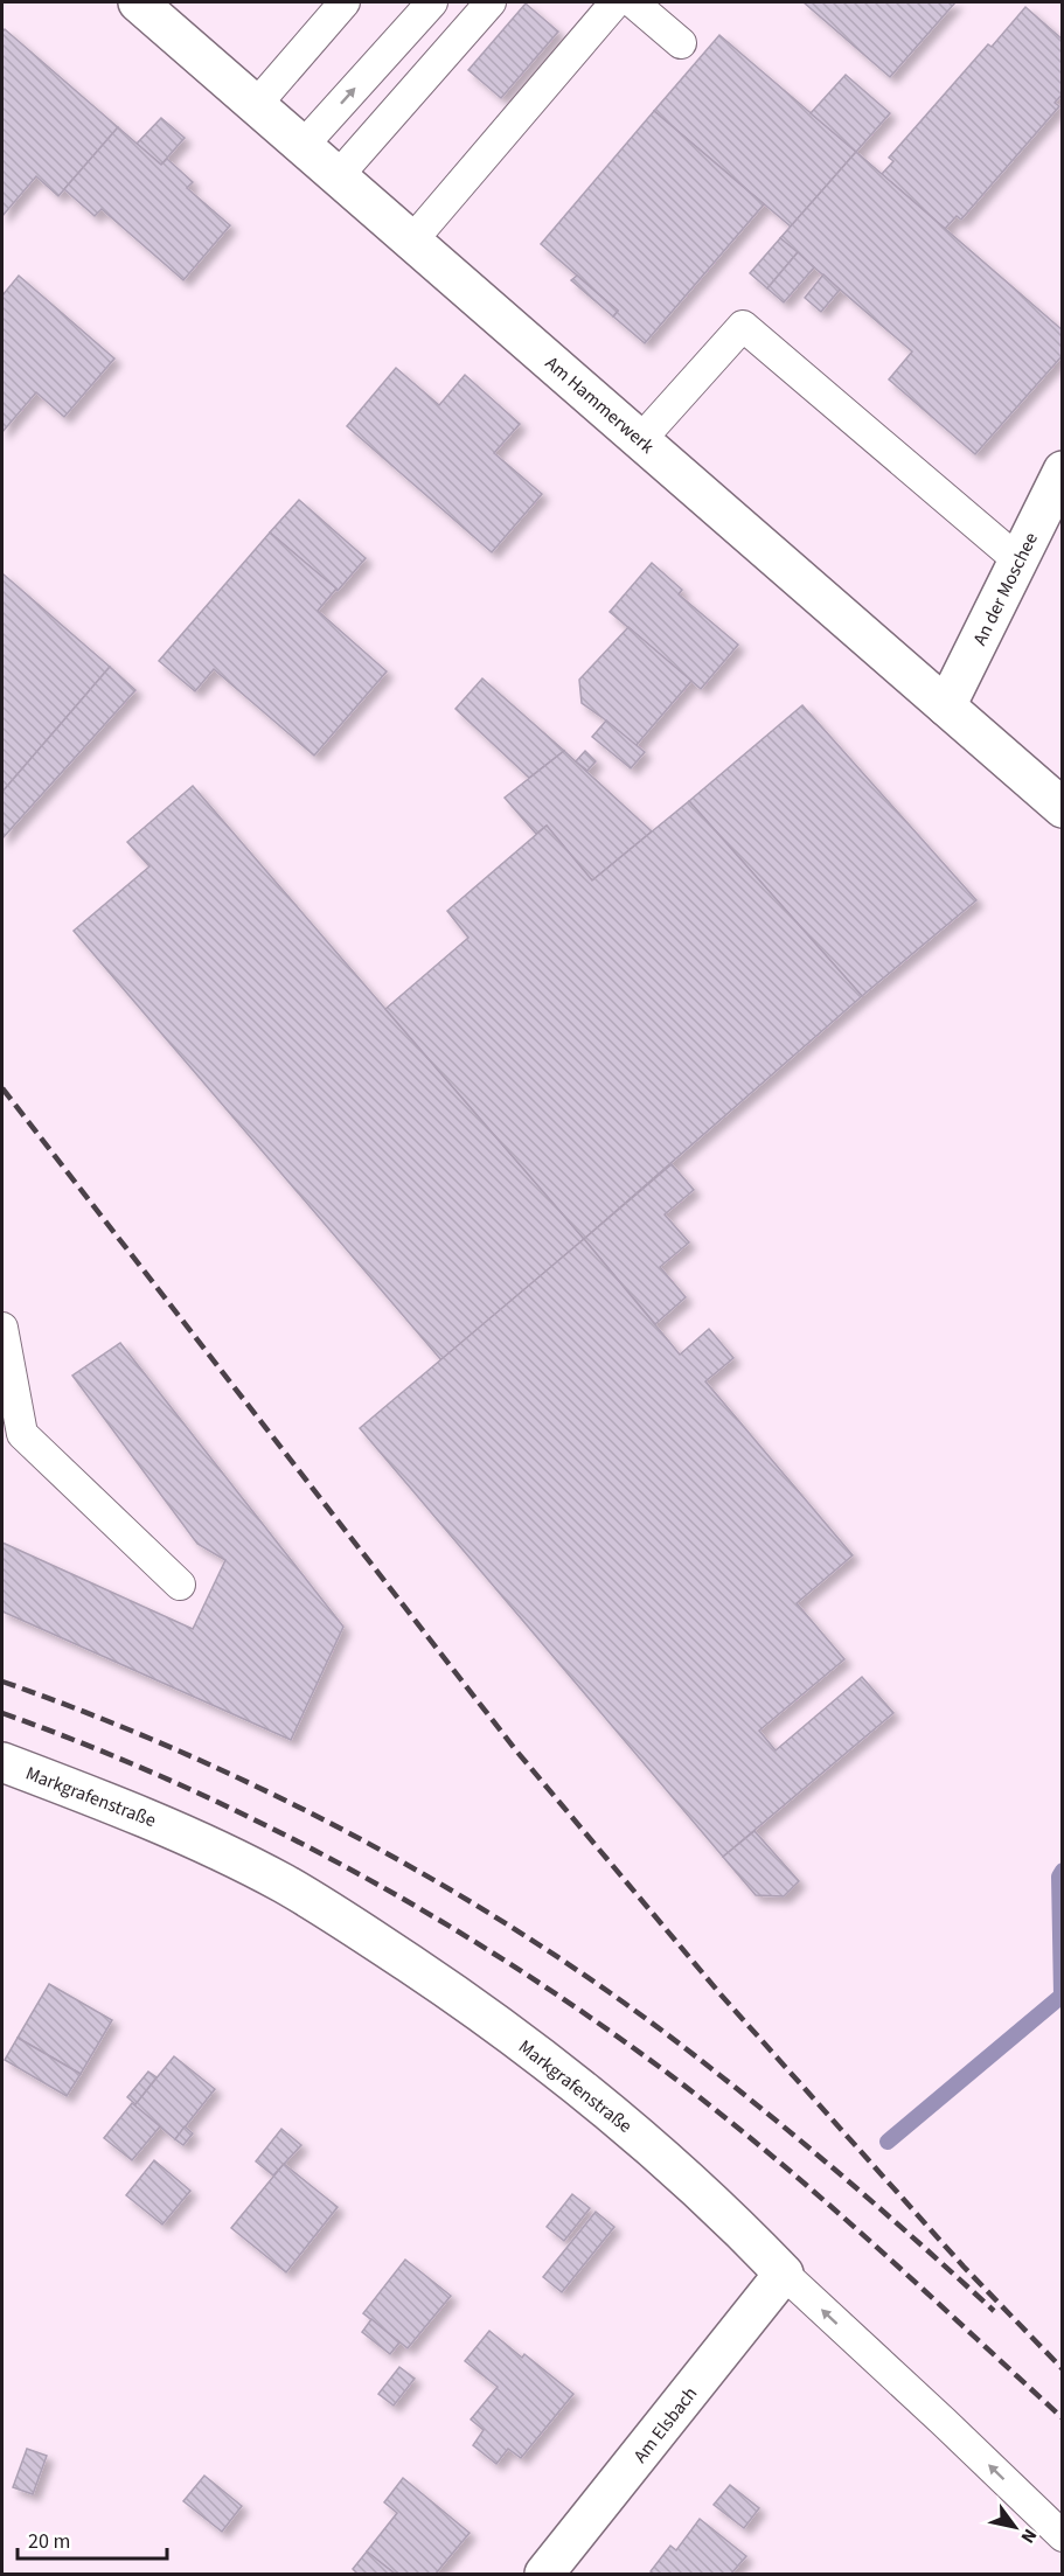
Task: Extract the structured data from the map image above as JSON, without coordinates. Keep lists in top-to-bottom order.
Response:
{
  "streets": {
    "street": [
      "Am Hammerwerk",
      "An der Moschee",
      "Markgrafenstraße",
      "Am Elsbach"
    ]
  },
  "crossings": [
    ["Am Hammerwerk", "An der Moschee"],
    ["Markgrafenstraße", "Am Elsbach"]
  ],
  "scale_bar": "20 m",
  "north": "bottom right"
}
